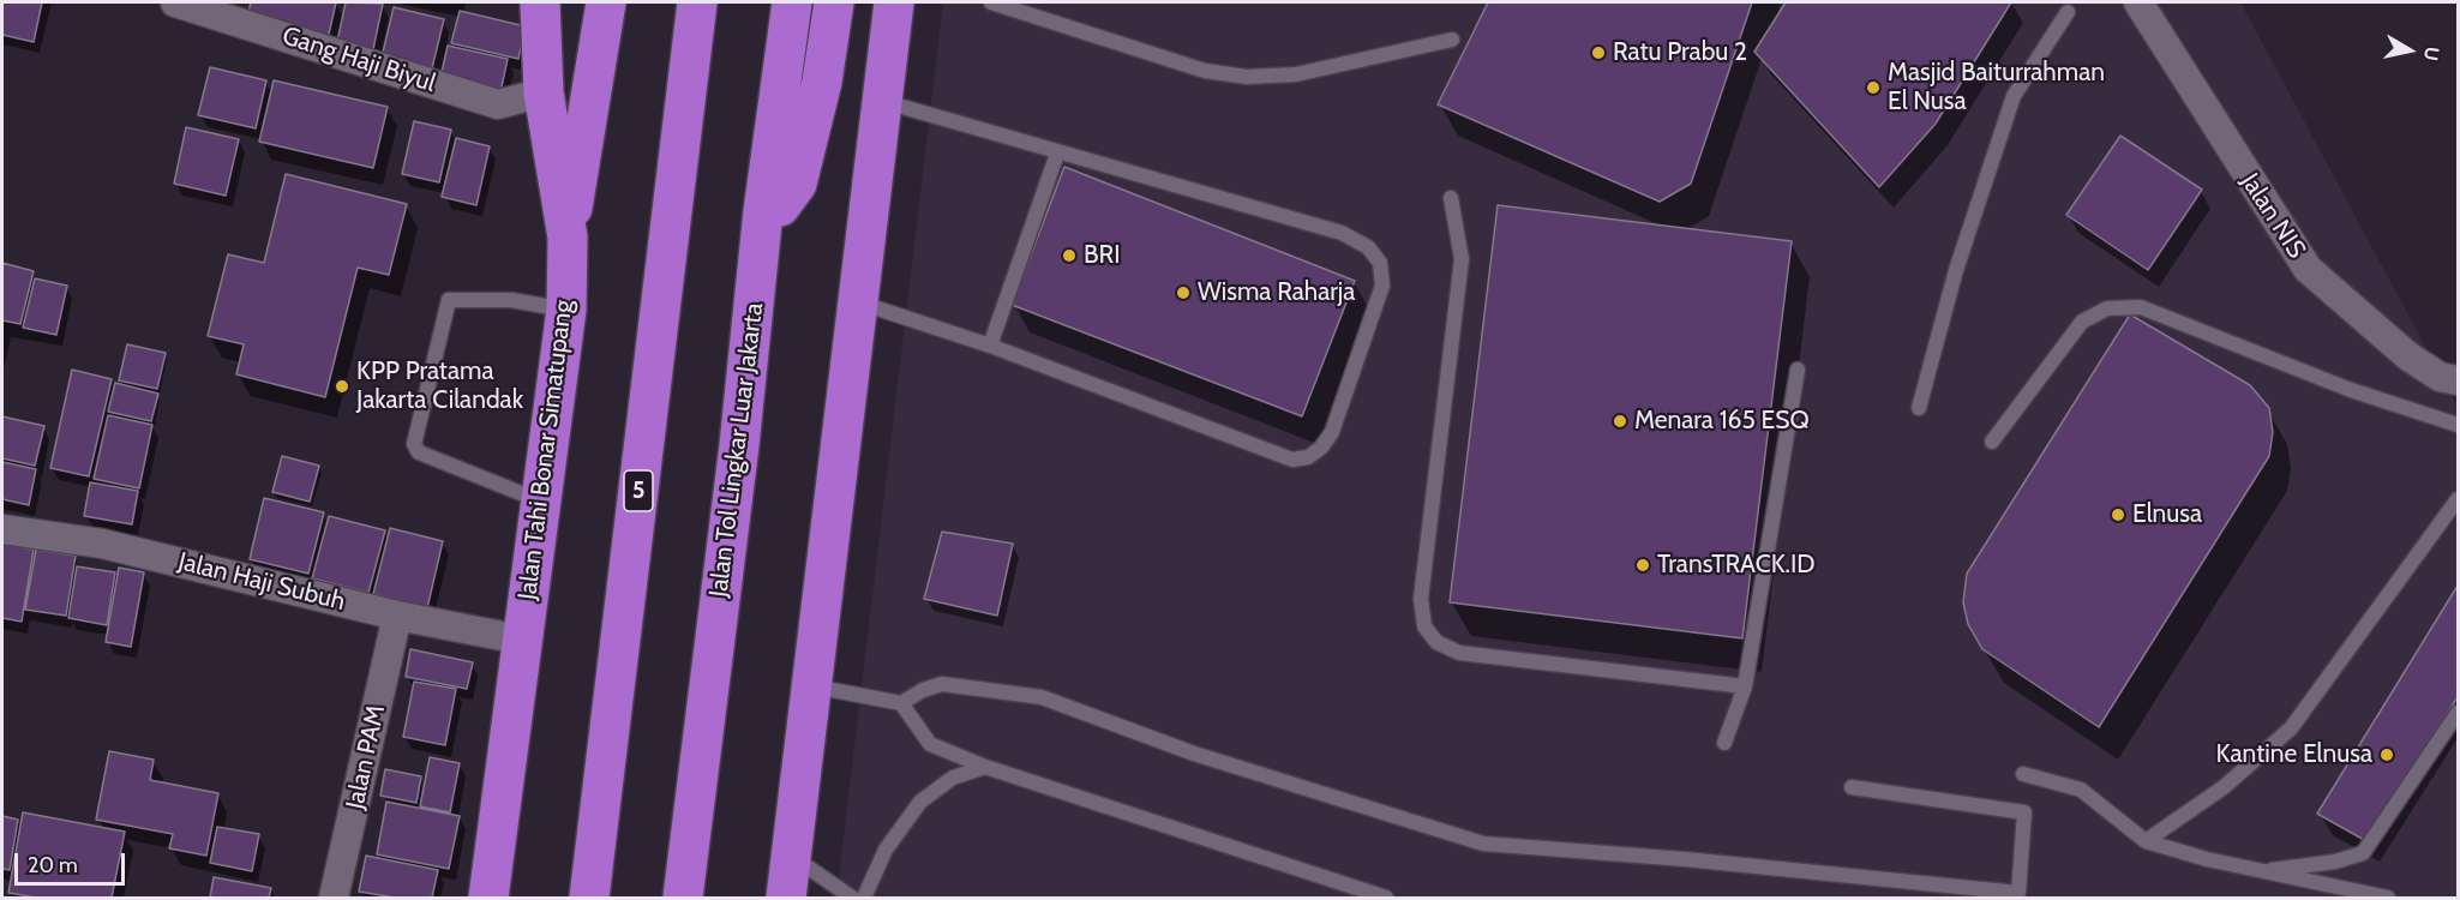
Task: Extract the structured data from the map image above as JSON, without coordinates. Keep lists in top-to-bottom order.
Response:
{
  "streets": {
    "highway": ["Jalan Tahi Bonar Simatupang", "Jalan Tol Lingkar Luar Jakarta", "5"],
    "street": [
      "Gang Haji Biyul",
      "Jalan NIS",
      "Jalan Haji Subuh",
      "Jalan PAM"
    ]
  },
  "crossings": [
    ["Gang Haji Biyul", "Jalan Tahi Bonar Simatupang"],
    ["Jalan Tahi Bonar Simatupang", "Jalan Haji Subuh"],
    ["Jalan Haji Subuh", "Jalan PAM"]
  ],
  "places": [
    "Ratu Prabu 2",
    "Masjid Baiturrahman El Nusa",
    "BRI",
    "Wisma Raharja",
    "KPP Pratama Jakarta Cilandak",
    "Menara 165 ESQ",
    "Elnusa",
    "TransTRACK.ID",
    "Kantine Elnusa"
  ],
  "scale_bar": "20 m",
  "north": "right"
}
